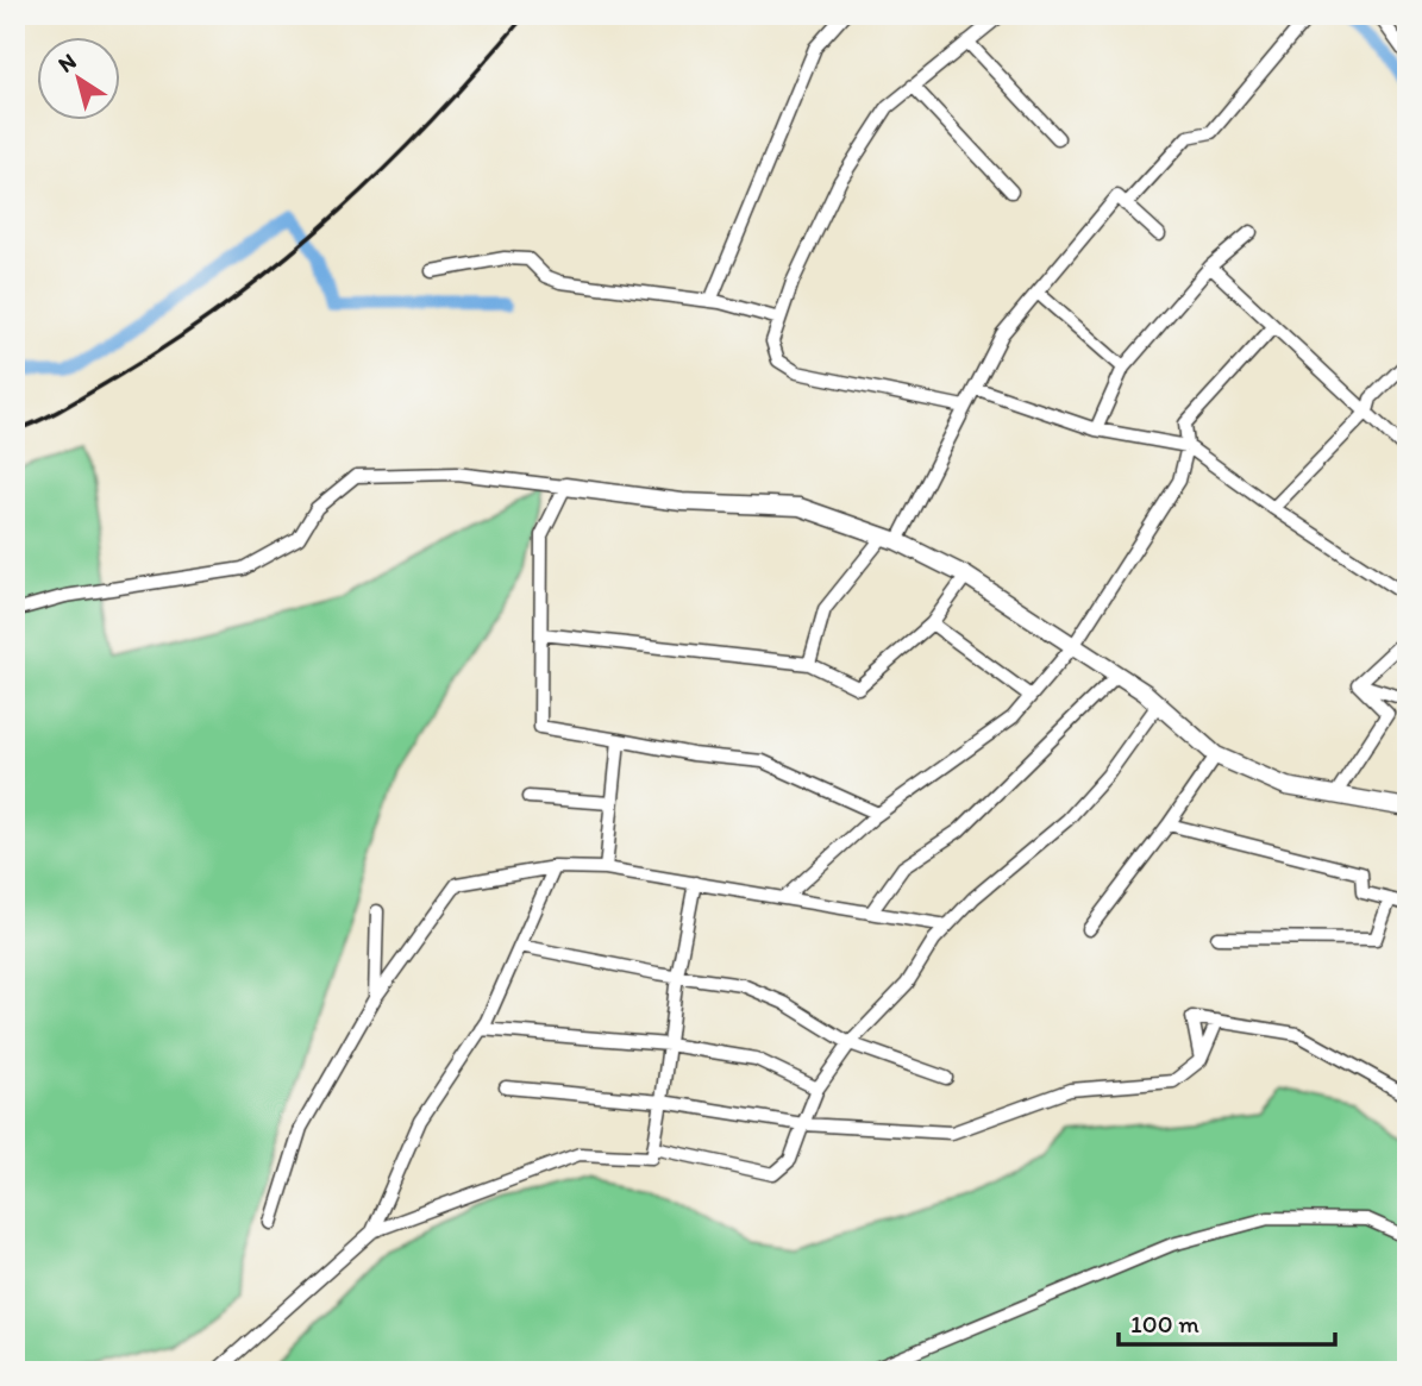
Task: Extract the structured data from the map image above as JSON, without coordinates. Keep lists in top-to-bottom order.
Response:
{
  "scale_bar": "100 m",
  "north": "top left"
}
